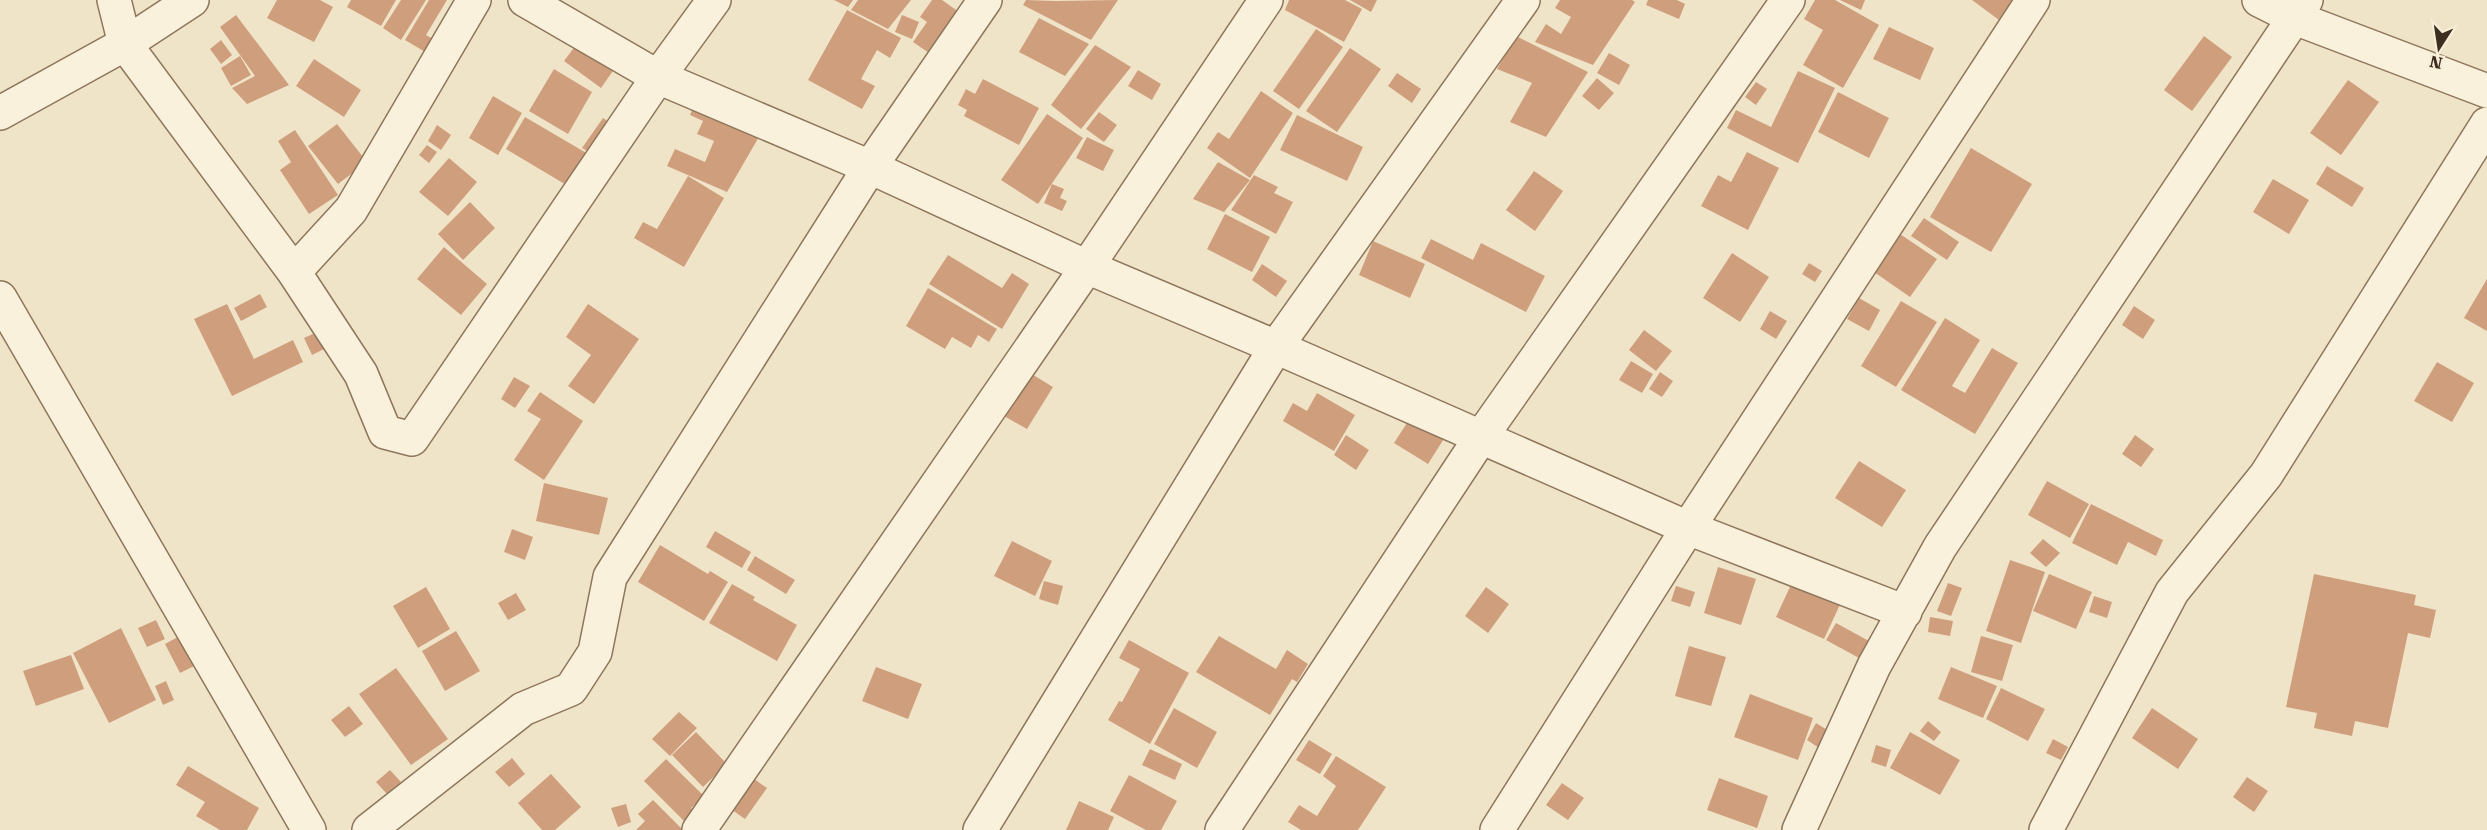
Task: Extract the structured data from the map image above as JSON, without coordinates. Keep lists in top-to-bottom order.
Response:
{
  "north": "bottom"
}
